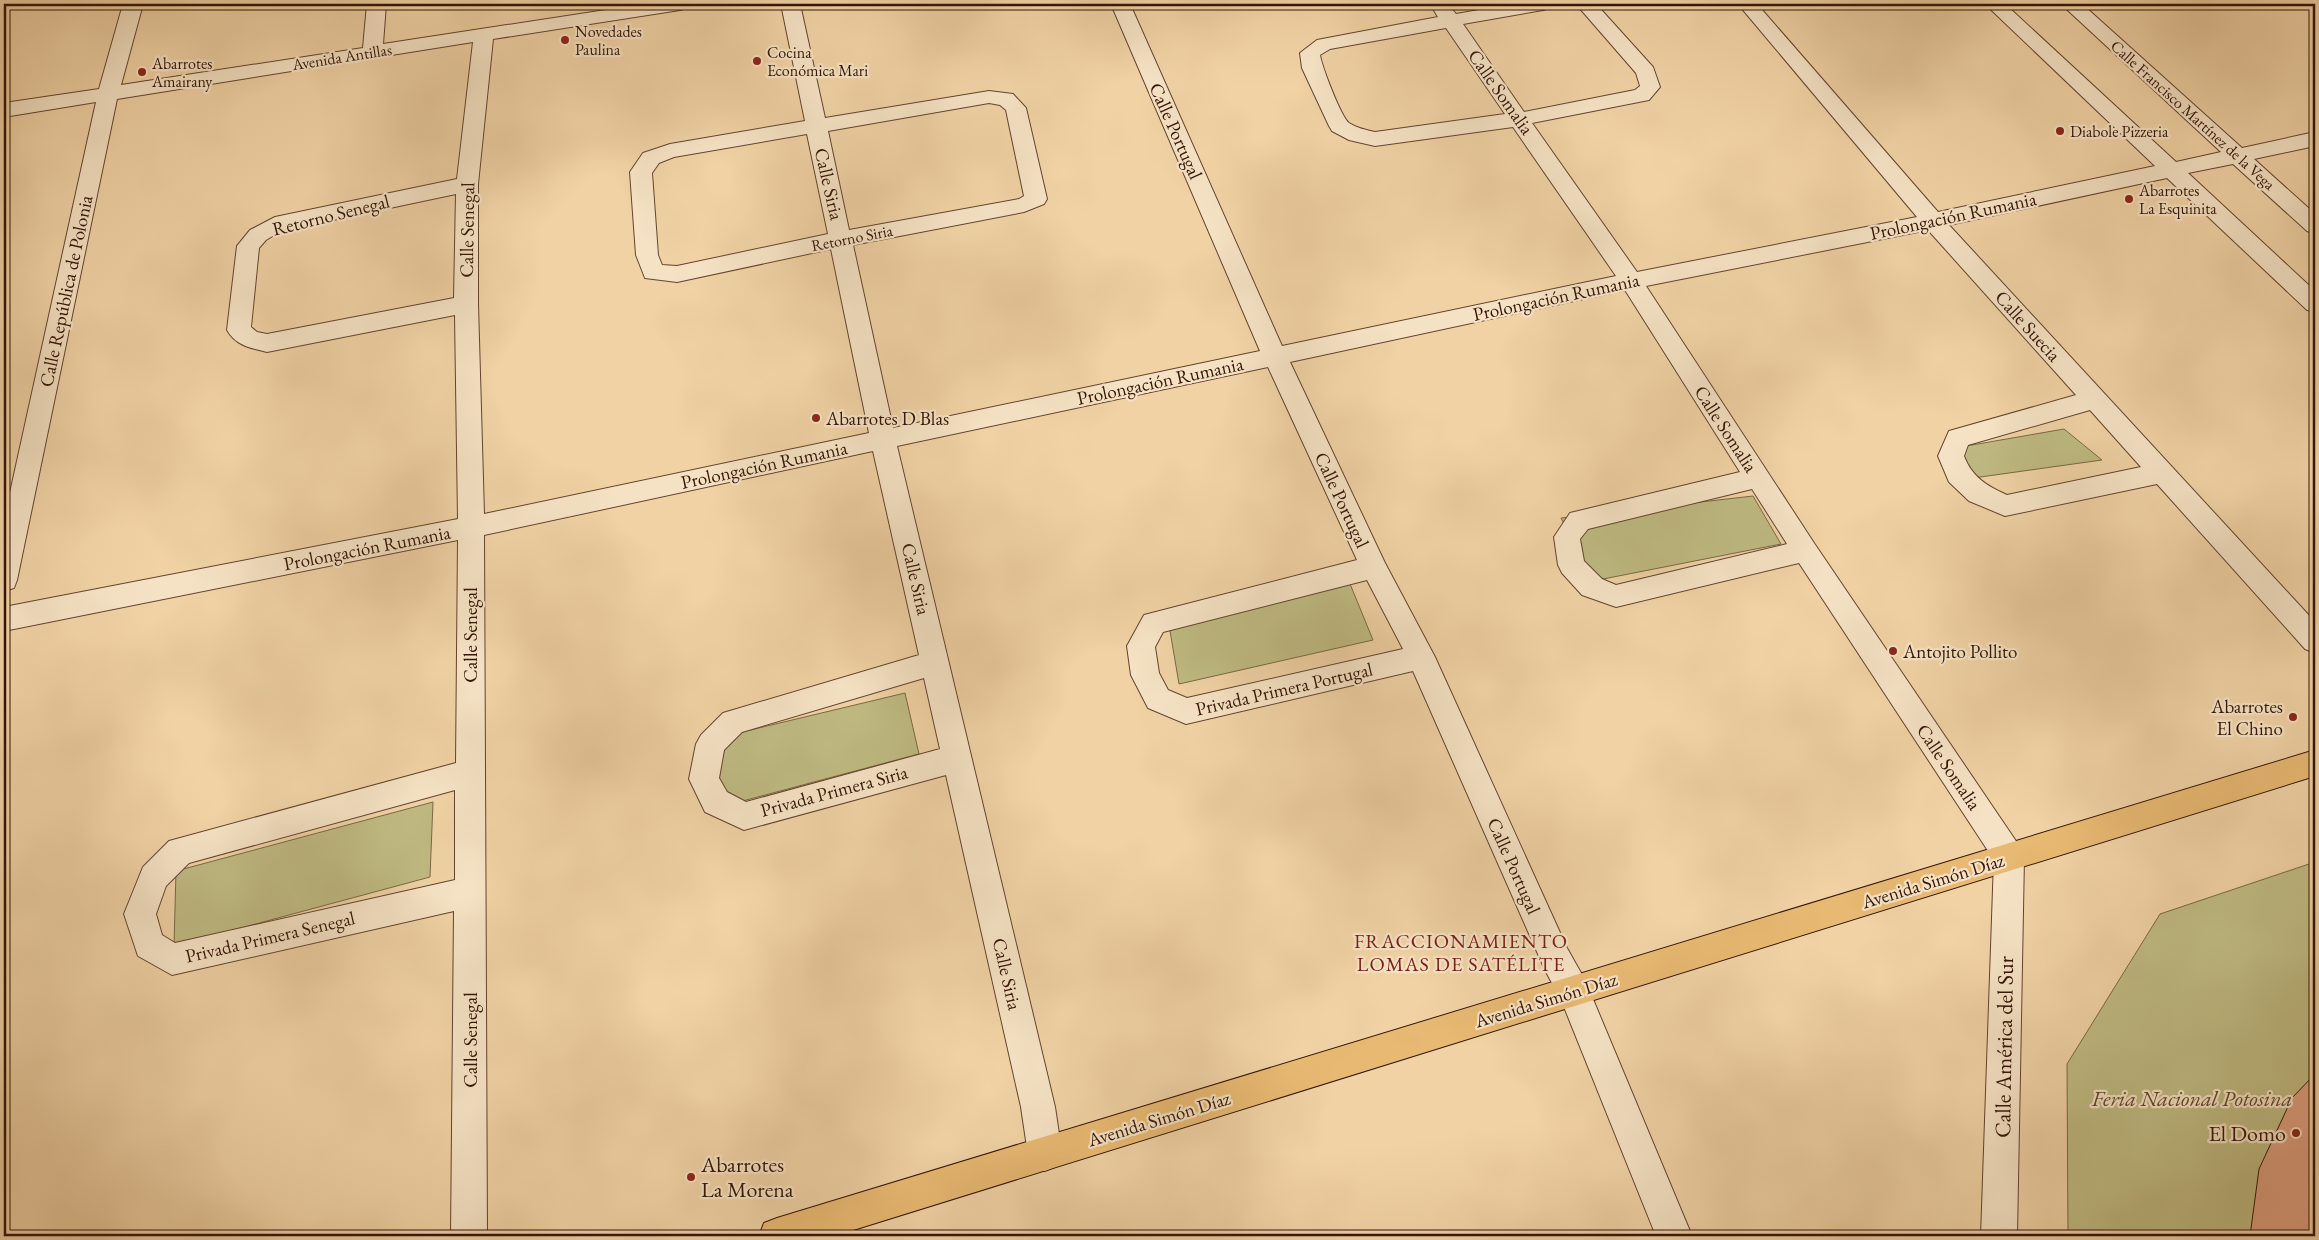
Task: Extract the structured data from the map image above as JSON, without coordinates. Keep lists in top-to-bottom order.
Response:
{
  "streets": {
    "main road": ["Avenida Simón Díaz"],
    "street": [
      "Avenida Antillas",
      "Calle Somalia",
      "Calle Francisco Martínez de la Vega",
      "Calle Portugal",
      "Calle Siria",
      "Retorno Senegal",
      "Prolongación Rumania",
      "Calle Senegal",
      "Retorno Siria",
      "Calle República de Polonia",
      "Calle Suecia",
      "Privada Primera Portugal",
      "Privada Primera Siria",
      "Privada Primera Senegal",
      "Calle América del Sur"
    ]
  },
  "crossings": [
    ["Avenida Antillas", "Calle Senegal"],
    ["Avenida Antillas", "Calle República de Polonia"],
    ["Calle Somalia", "Prolongación Rumania"],
    ["Calle Somalia", "Avenida Simón Díaz"],
    ["Calle Somalia", "Calle América del Sur"],
    ["Calle Francisco Martínez de la Vega", "Prolongación Rumania"],
    ["Calle Portugal", "Prolongación Rumania"],
    ["Calle Portugal", "Privada Primera Portugal"],
    ["Calle Portugal", "Avenida Simón Díaz"],
    ["Calle Siria", "Prolongación Rumania"],
    ["Calle Siria", "Retorno Siria"],
    ["Calle Siria", "Privada Primera Siria"],
    ["Calle Siria", "Avenida Simón Díaz"],
    ["Retorno Senegal", "Calle Senegal"],
    ["Prolongación Rumania", "Calle Senegal"],
    ["Prolongación Rumania", "Calle Suecia"],
    ["Calle Senegal", "Privada Primera Senegal"],
    ["Avenida Simón Díaz", "Calle América del Sur"]
  ],
  "districts": ["FRACCIONAMIENTO LOMAS DE SATÉLITE"],
  "parks": ["Feria Nacional Potosina"],
  "places": [
    "Novedades Paulina",
    "Cocina Económica Mari",
    "Abarrotes Amairany",
    "Diabole Pizzeria",
    "Abarrotes La Esquinita",
    "Abarrotes D Blas",
    "Antojito Pollito",
    "Abarrotes El Chino",
    "El Domo",
    "Abarrotes La Morena"
  ]
}
